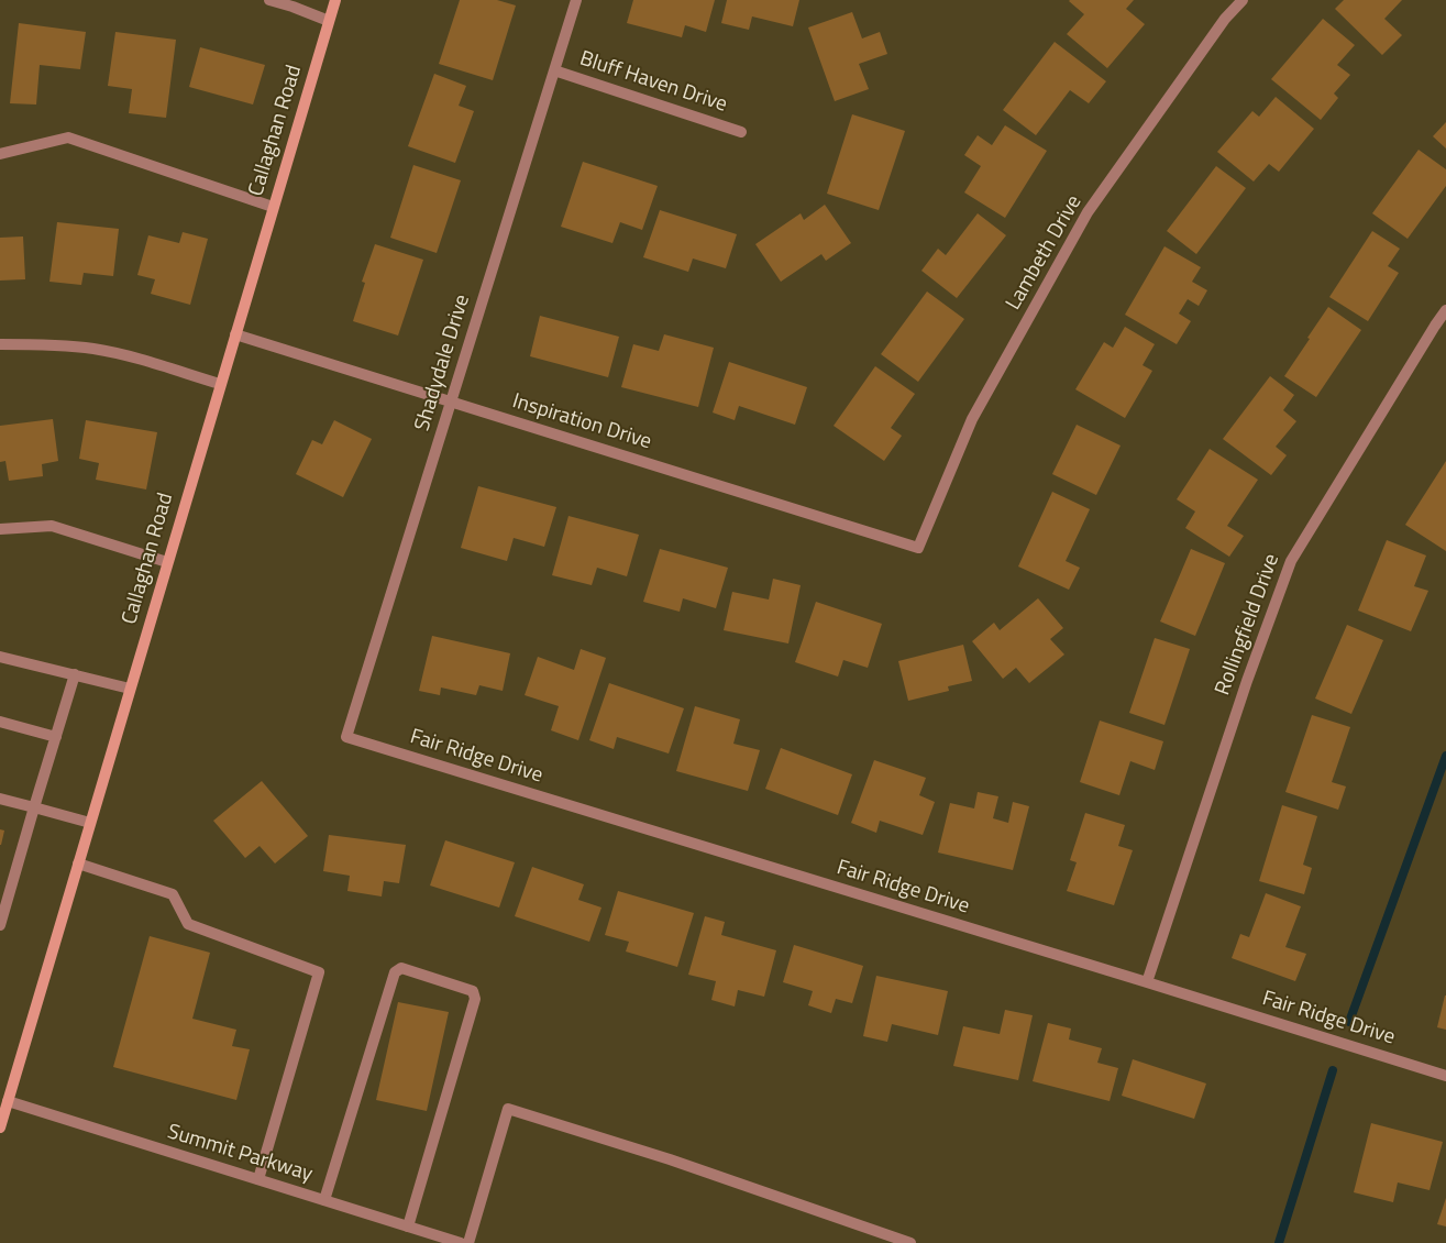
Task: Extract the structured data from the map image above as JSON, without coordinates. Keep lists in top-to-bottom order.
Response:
{
  "streets": {
    "main road": ["Callaghan Road"],
    "street": [
      "Bluff Haven Drive",
      "Lambeth Drive",
      "Shadydale Drive",
      "Inspiration Drive",
      "Rollingfield Drive",
      "Fair Ridge Drive",
      "Summit Parkway"
    ]
  },
  "crossings": [
    ["Bluff Haven Drive", "Shadydale Drive"],
    ["Callaghan Road", "Inspiration Drive"],
    ["Callaghan Road", "Summit Parkway"],
    ["Lambeth Drive", "Inspiration Drive"],
    ["Shadydale Drive", "Inspiration Drive"],
    ["Shadydale Drive", "Fair Ridge Drive"],
    ["Rollingfield Drive", "Fair Ridge Drive"]
  ]
}
